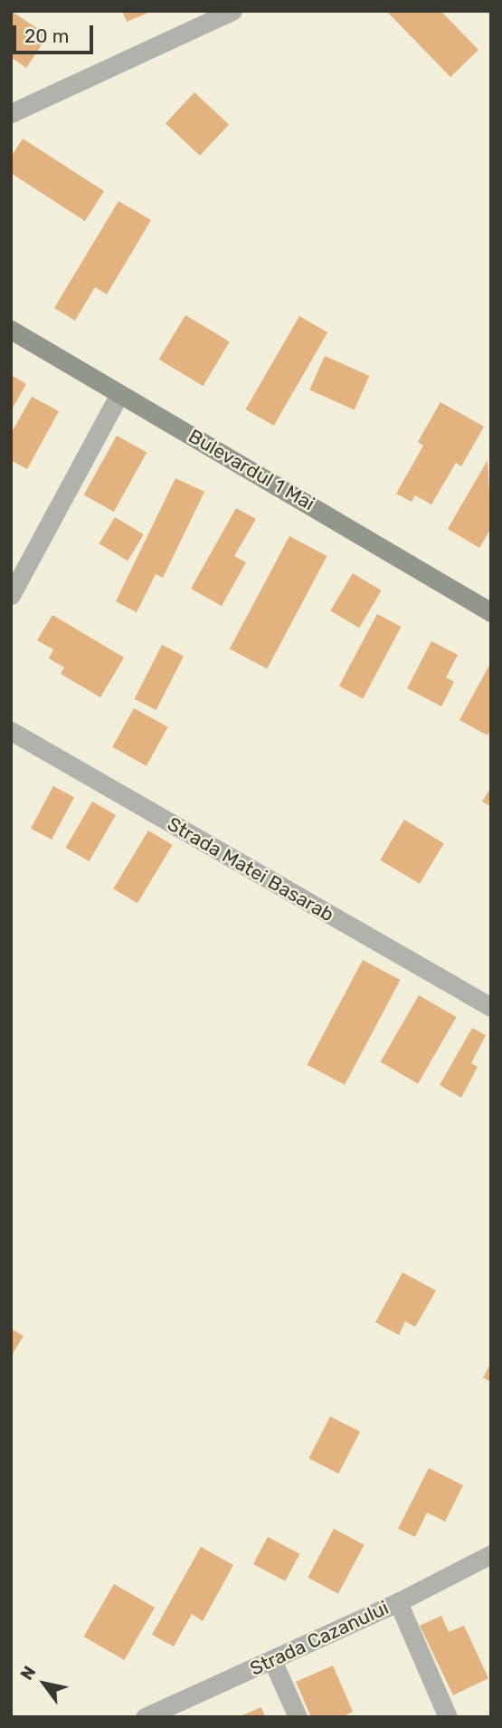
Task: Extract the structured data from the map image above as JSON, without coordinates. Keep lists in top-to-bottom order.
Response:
{
  "streets": {
    "main road": ["Bulevardul 1 Mai"],
    "street": ["Strada Matei Basarab", "Strada Cazanului"]
  },
  "scale_bar": "20 m",
  "north": "top left"
}
